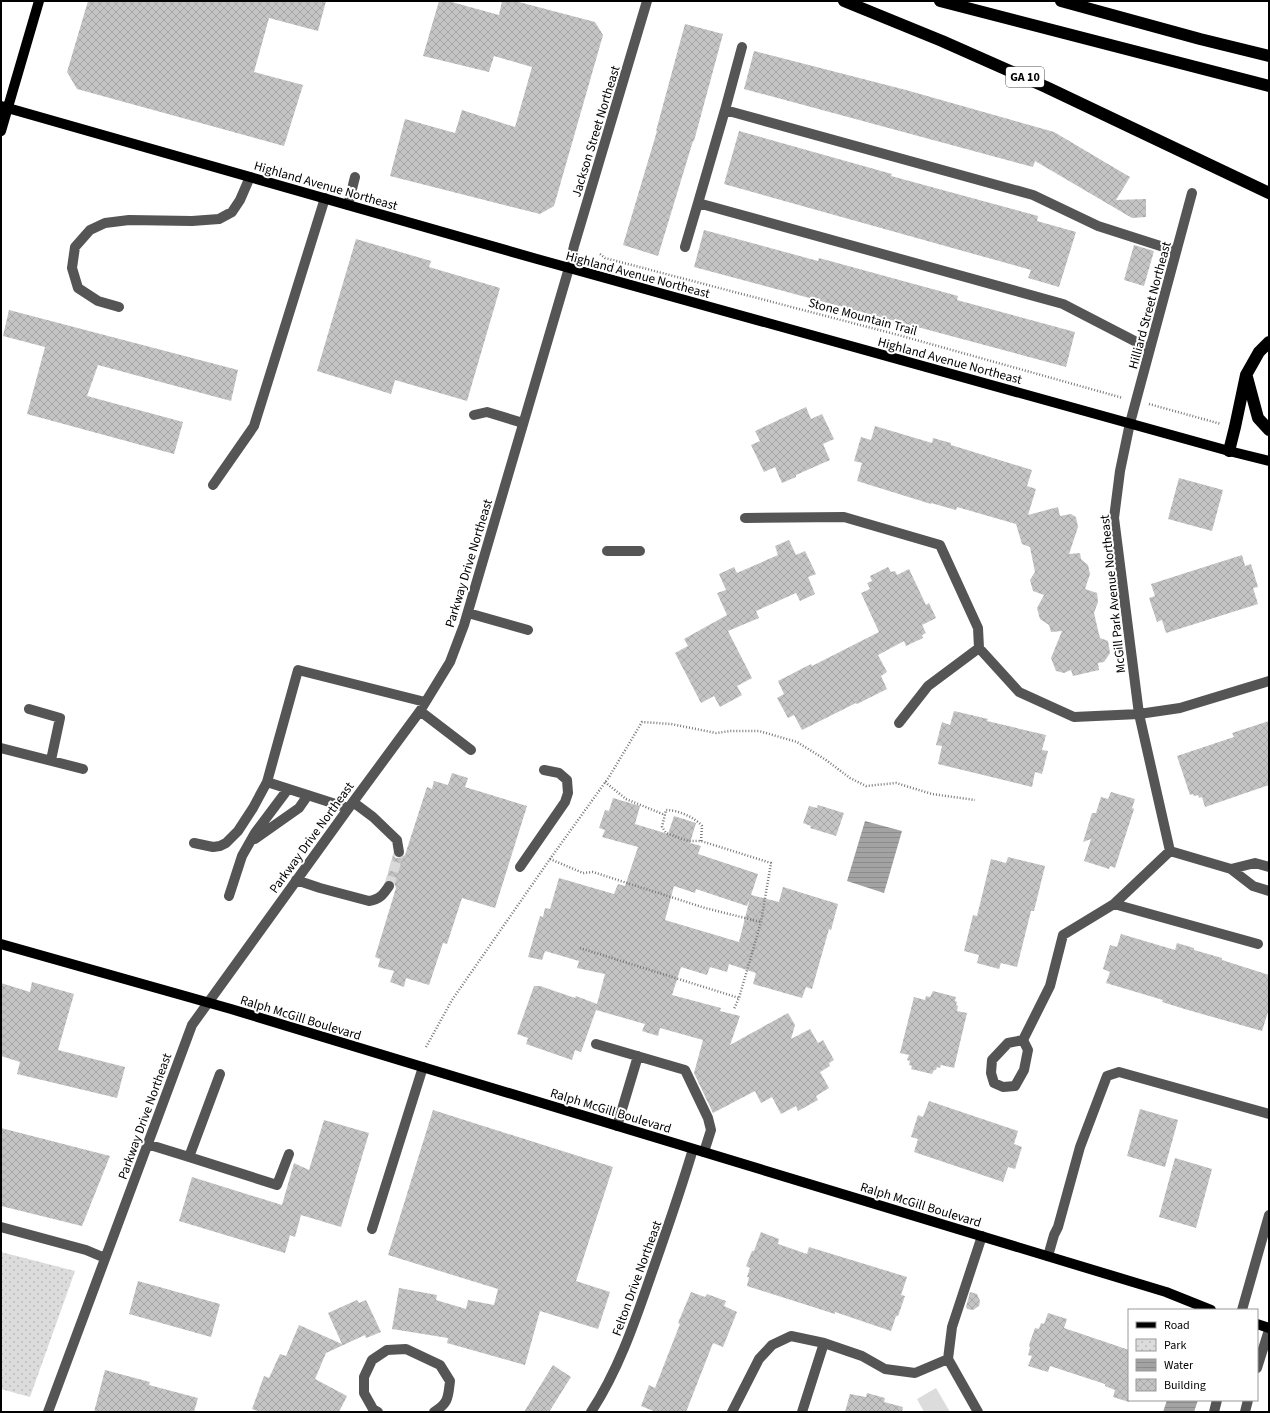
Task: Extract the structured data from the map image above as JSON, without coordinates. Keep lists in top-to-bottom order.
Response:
{
  "streets": {
    "highway": ["GA 10"],
    "main road": ["Highland Avenue Northeast", "Ralph McGill Boulevard"],
    "street": [
      "Jackson Street Northeast",
      "Hilliard Street Northeast",
      "Parkway Drive Northeast",
      "McGill Park Avenue Northeast",
      "Felton Drive Northeast"
    ],
    "path": ["Stone Mountain Trail"]
  },
  "crossings": [
    ["Jackson Street Northeast", "Highland Avenue Northeast"],
    ["Jackson Street Northeast", "Parkway Drive Northeast"],
    ["Highland Avenue Northeast", "Hilliard Street Northeast"],
    ["Highland Avenue Northeast", "Parkway Drive Northeast"],
    ["Highland Avenue Northeast", "McGill Park Avenue Northeast"],
    ["Hilliard Street Northeast", "McGill Park Avenue Northeast"],
    ["Parkway Drive Northeast", "Ralph McGill Boulevard"],
    ["Ralph McGill Boulevard", "Felton Drive Northeast"]
  ],
  "legend": [
    "Road",
    "Park",
    "Water",
    "Building"
  ]
}
